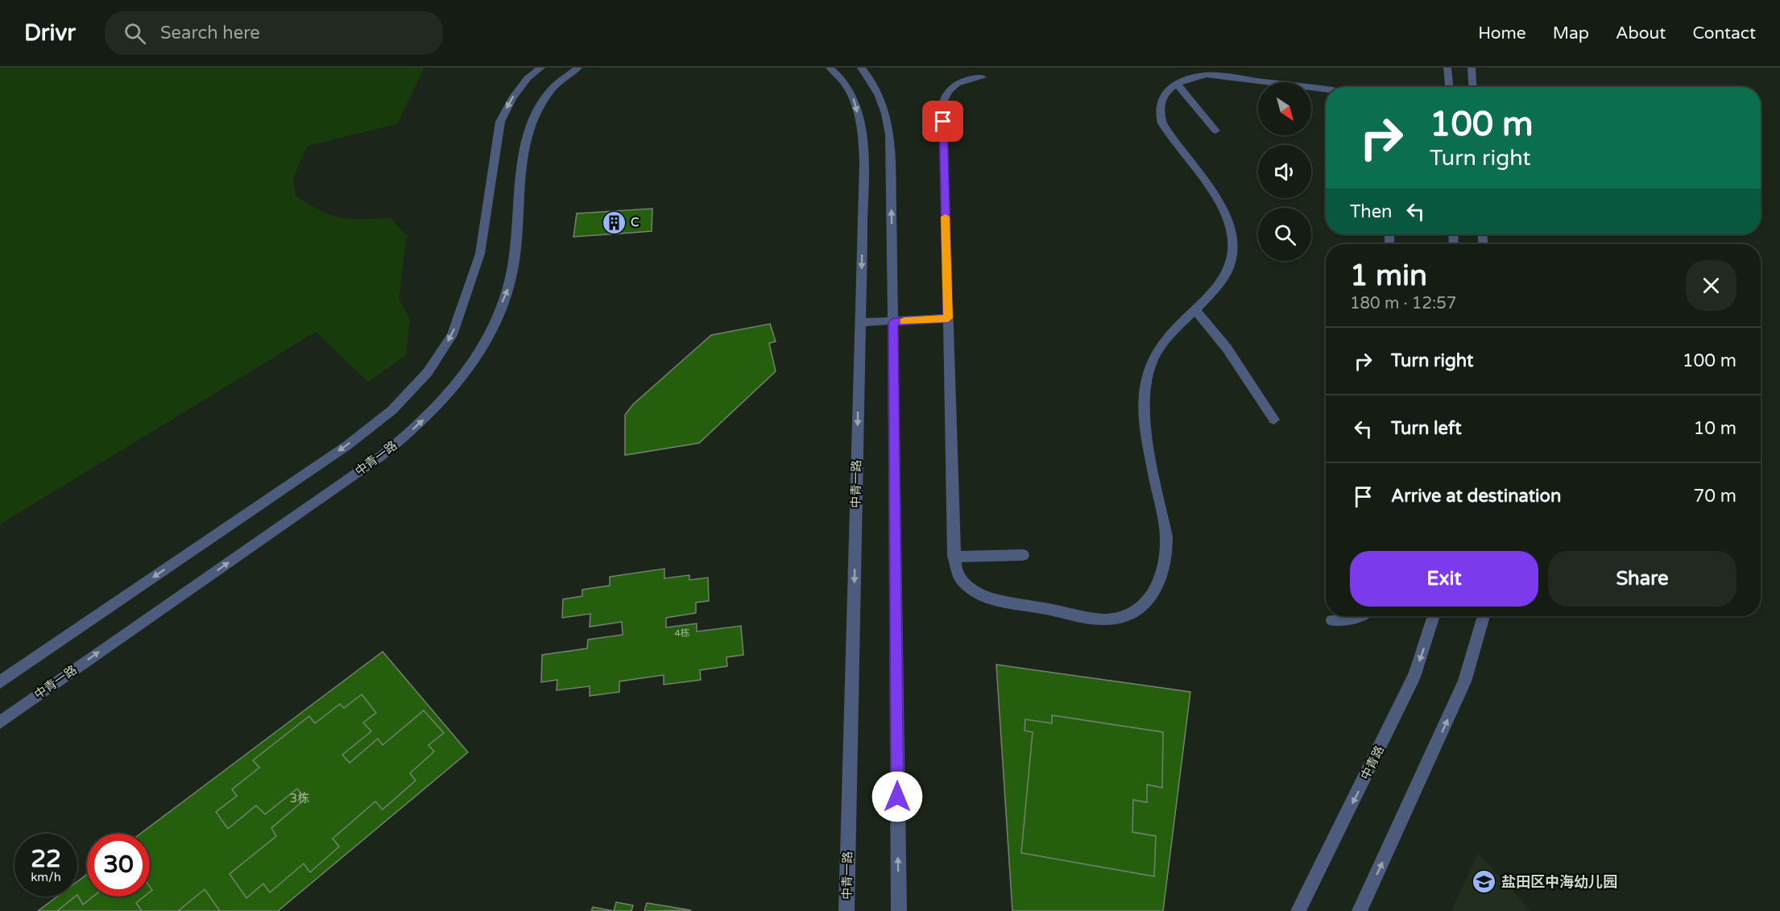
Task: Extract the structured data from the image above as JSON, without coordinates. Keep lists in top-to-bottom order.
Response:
{
  "streets": {
    "street": ["中青一路", "中青路"]
  },
  "places": {
    "building": ["C"],
    "school or university": ["盐田区中海幼儿园"]
  },
  "house_numbers": ["4栋", "3栋"],
  "north": "bottom right",
  "page": {
    "header": "Drivr",
    "search": "Search here",
    "nav": [
      "Home",
      "Map",
      "About",
      "Contact"
    ],
    "turn": ["100 m", "Turn right"],
    "then": "Then",
    "heading": ["1 min", "180 m · 12:57"],
    "list": [
      {
        "name": "Turn right",
        "value": "100 m"
      },
      {
        "name": "Turn left",
        "value": "10 m"
      },
      {
        "name": "Arrive at destination",
        "value": "70 m"
      }
    ],
    "buttons": ["Exit", "Share"],
    "speed": "22 km/h",
    "limit": "30"
  }
}
